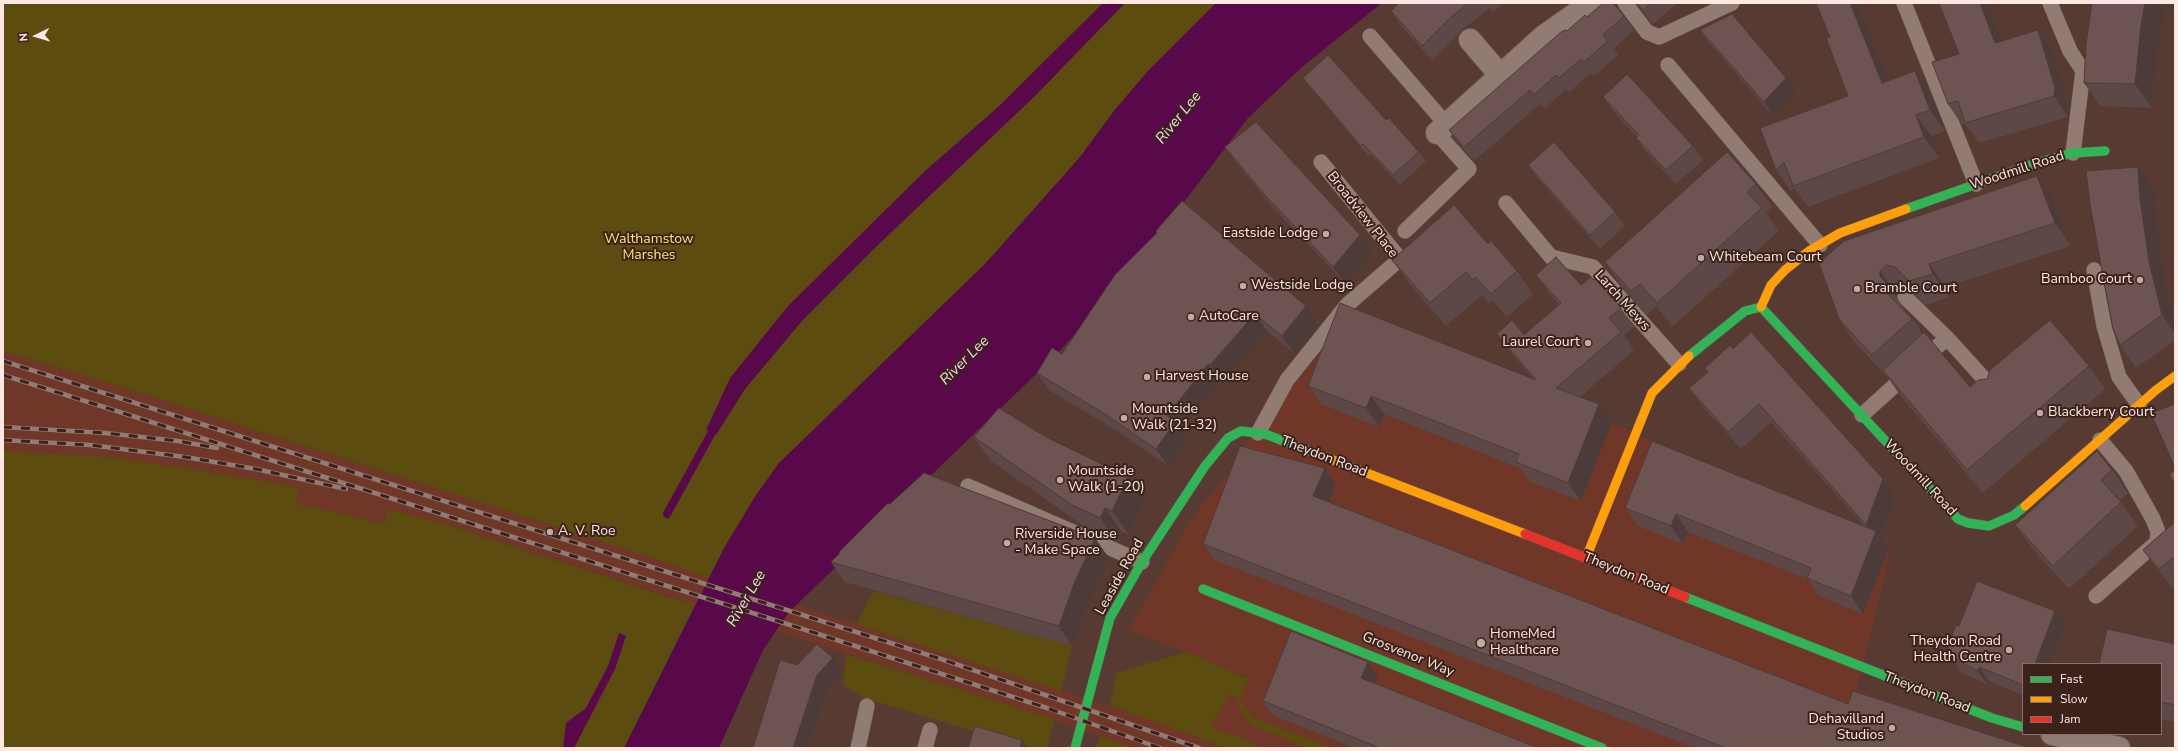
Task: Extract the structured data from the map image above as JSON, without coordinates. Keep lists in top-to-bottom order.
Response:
{
  "streets": {
    "street": [
      "Woodmill Road",
      "Theydon Road",
      "Leaside Road",
      "Grosvenor Way"
    ],
    "lane": ["Broadview Place", "Larch Mews"]
  },
  "crossings": [
    ["Broadview Place", "Theydon Road"],
    ["Theydon Road", "Leaside Road"]
  ],
  "water": ["River Lee"],
  "parks": ["Walthamstow Marshes"],
  "places": [
    "Eastside Lodge",
    "Whitebeam Court",
    "Bamboo Court",
    "Westside Lodge",
    "Bramble Court",
    "AutoCare",
    "Laurel Court",
    "Harvest House",
    "Blackberry Court",
    "Mountside Walk (21-32)",
    "Mountside Walk (1-20)",
    "A. V. Roe",
    "Riverside House - Make Space",
    "HomeMed Healthcare",
    "Theydon Road Health Centre",
    "Dehavilland Studios"
  ],
  "legend": ["Fast", "Slow", "Jam"],
  "north": "left"
}
